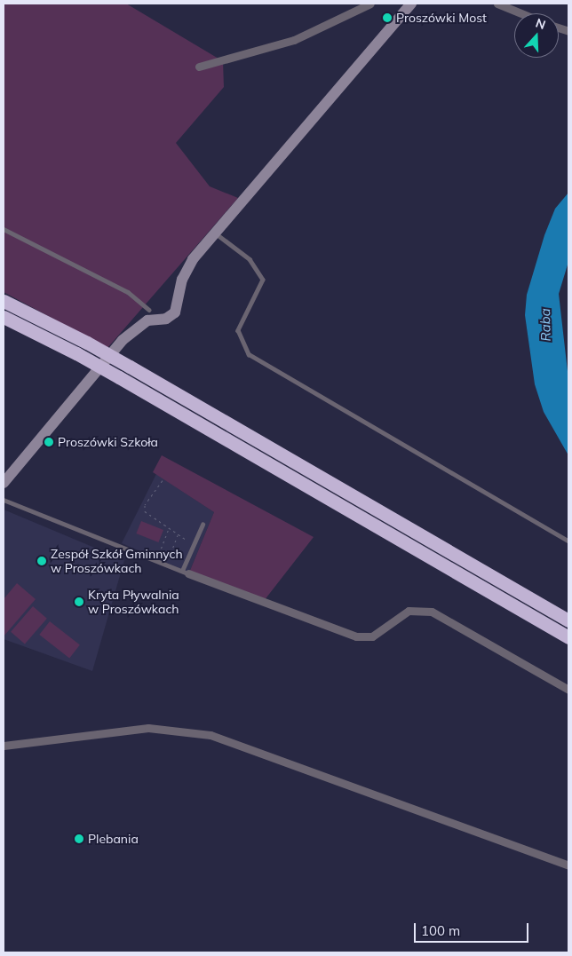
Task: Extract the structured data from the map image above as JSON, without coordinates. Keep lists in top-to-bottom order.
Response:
{
  "water": ["Raba"],
  "places": [
    "Proszówki Most",
    "Proszówki Szkoła",
    "Zespół Szkół Gminnych w Proszówkach",
    "Kryta Pływalnia w Proszówkach",
    "Plebania"
  ],
  "scale_bar": "100 m",
  "north": "top"
}
